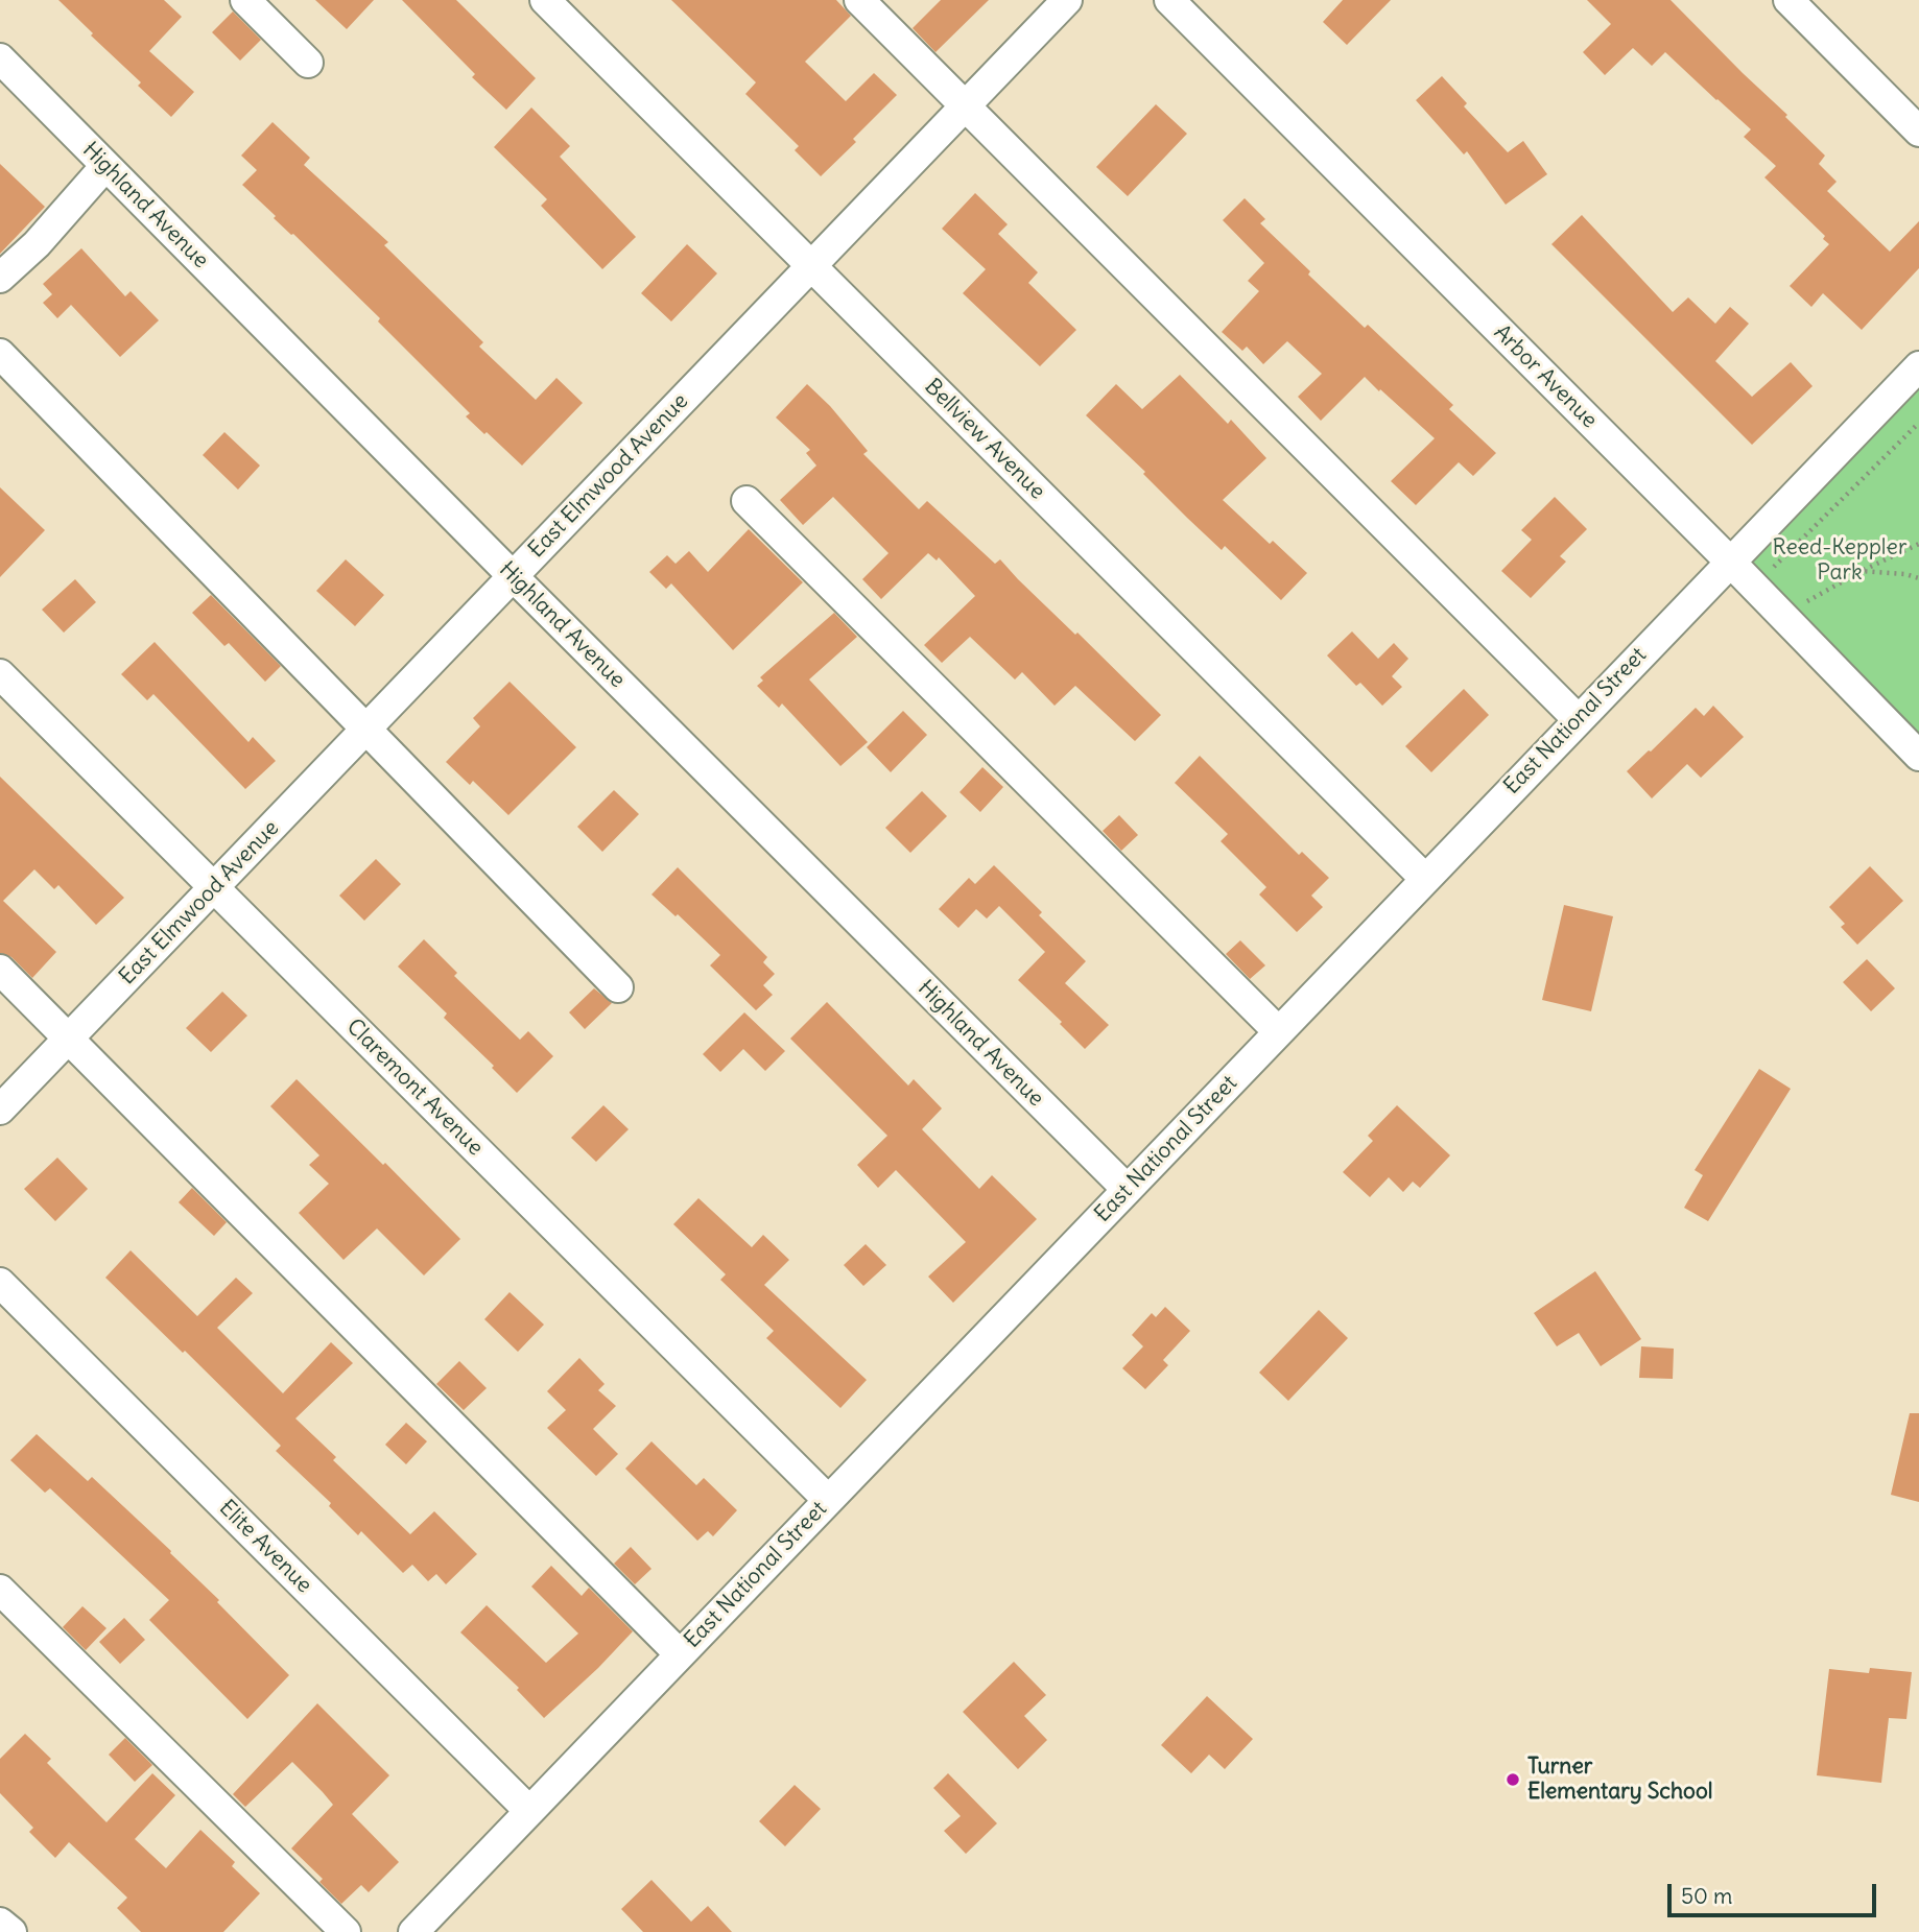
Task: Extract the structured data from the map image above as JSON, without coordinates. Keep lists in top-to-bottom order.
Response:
{
  "streets": {
    "street": [
      "Highland Avenue",
      "Arbor Avenue",
      "Bellview Avenue",
      "East Elmwood Avenue",
      "East National Street",
      "Claremont Avenue",
      "Elite Avenue"
    ]
  },
  "crossings": [
    ["Highland Avenue", "East Elmwood Avenue"],
    ["Highland Avenue", "East National Street"],
    ["Arbor Avenue", "East National Street"],
    ["Bellview Avenue", "East Elmwood Avenue"],
    ["Bellview Avenue", "East National Street"],
    ["East Elmwood Avenue", "Claremont Avenue"],
    ["East National Street", "Claremont Avenue"],
    ["East National Street", "Elite Avenue"]
  ],
  "parks": ["Reed-Keppler Park"],
  "places": ["Turner Elementary School"],
  "scale_bar": "50 m"
}
